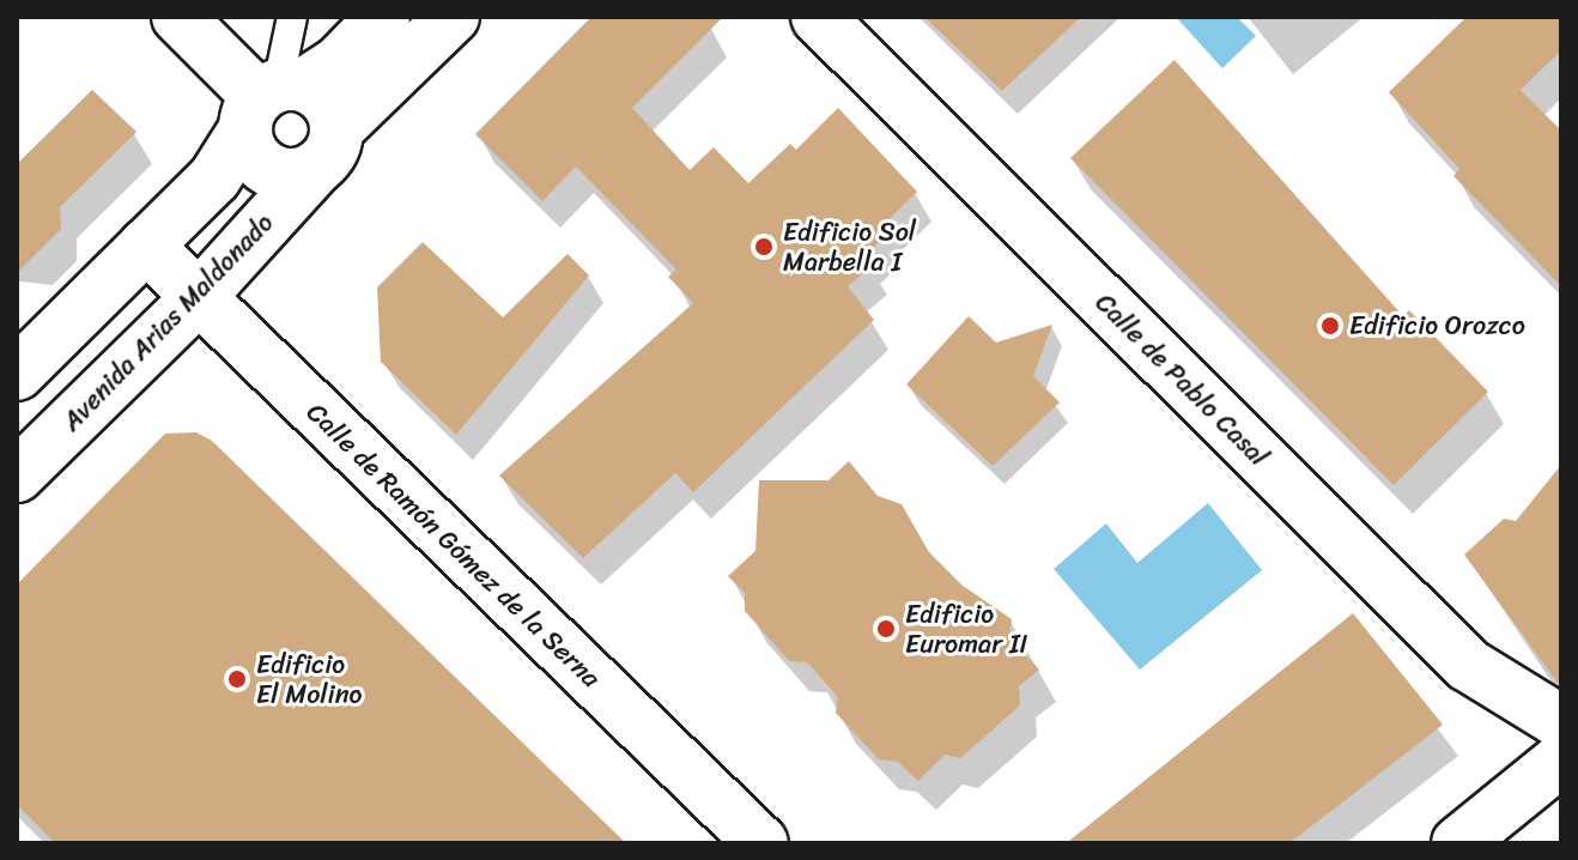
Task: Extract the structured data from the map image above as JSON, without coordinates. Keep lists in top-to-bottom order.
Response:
{
  "streets": {
    "street": ["Avenida Arias Maldonado", "Calle de Pablo Casal", "Calle de Ramón Gómez de la Serna"]
  },
  "crossings": [
    ["Avenida Arias Maldonado", "Calle de Ramón Gómez de la Serna"]
  ],
  "places": [
    "Edificio Sol Marbella I",
    "Edificio Orozco",
    "Edificio Euromar II",
    "Edificio El Molino"
  ]
}
